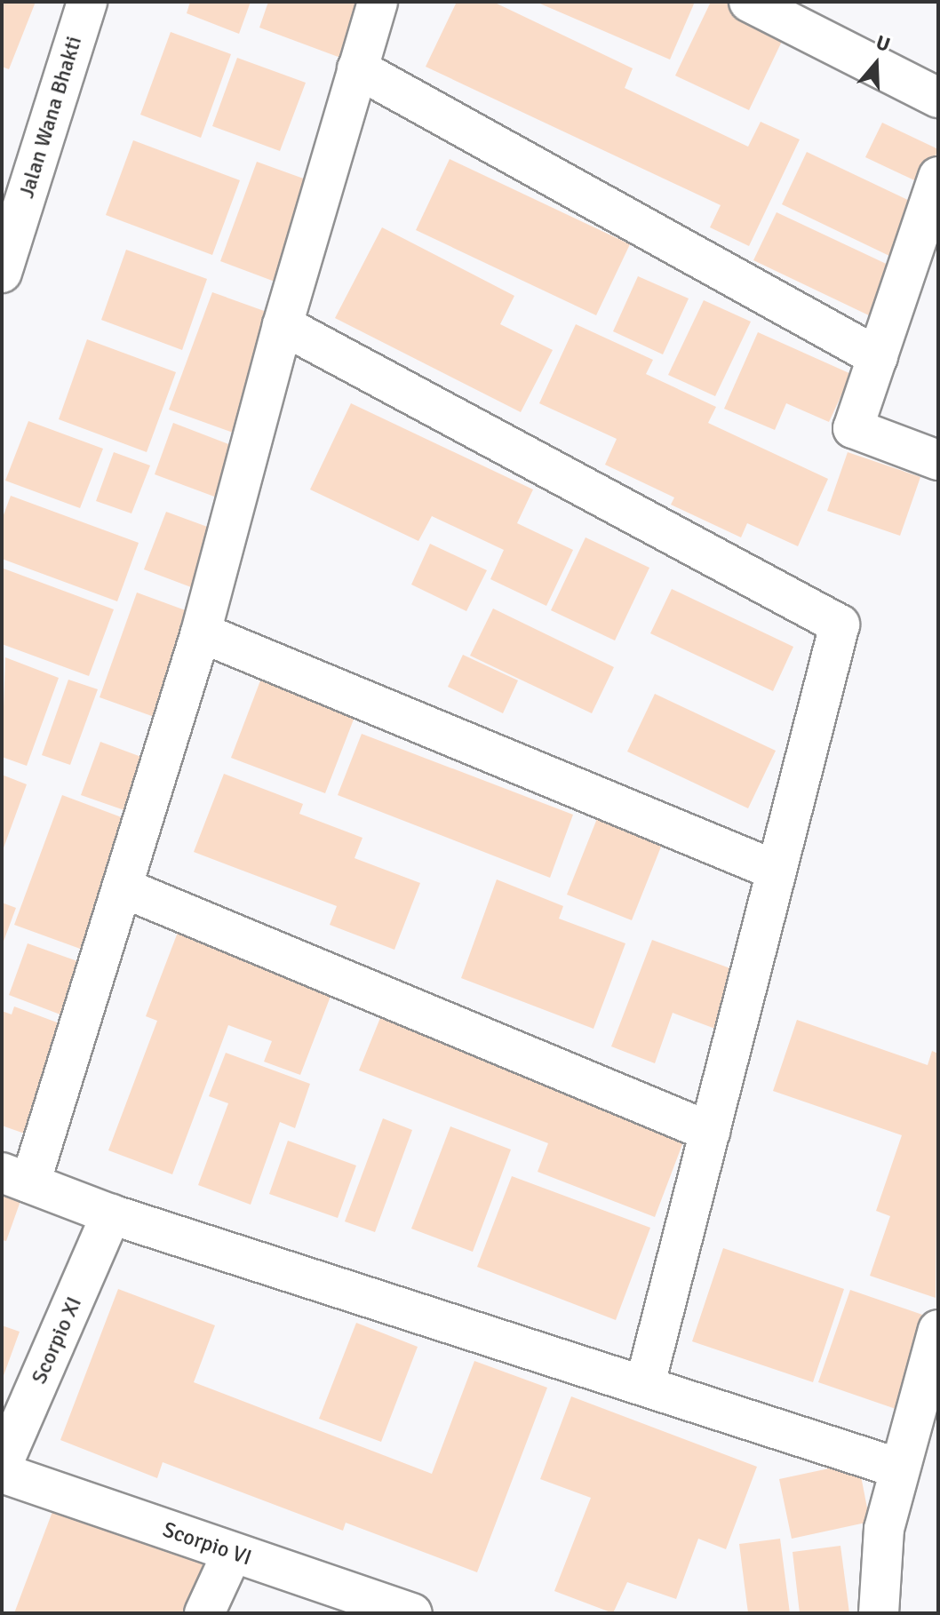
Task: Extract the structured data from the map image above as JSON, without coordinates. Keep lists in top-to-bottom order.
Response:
{
  "streets": {
    "street": ["Jalan Wana Bhakti", "Scorpio XI", "Scorpio VI"]
  },
  "north": "top"
}
